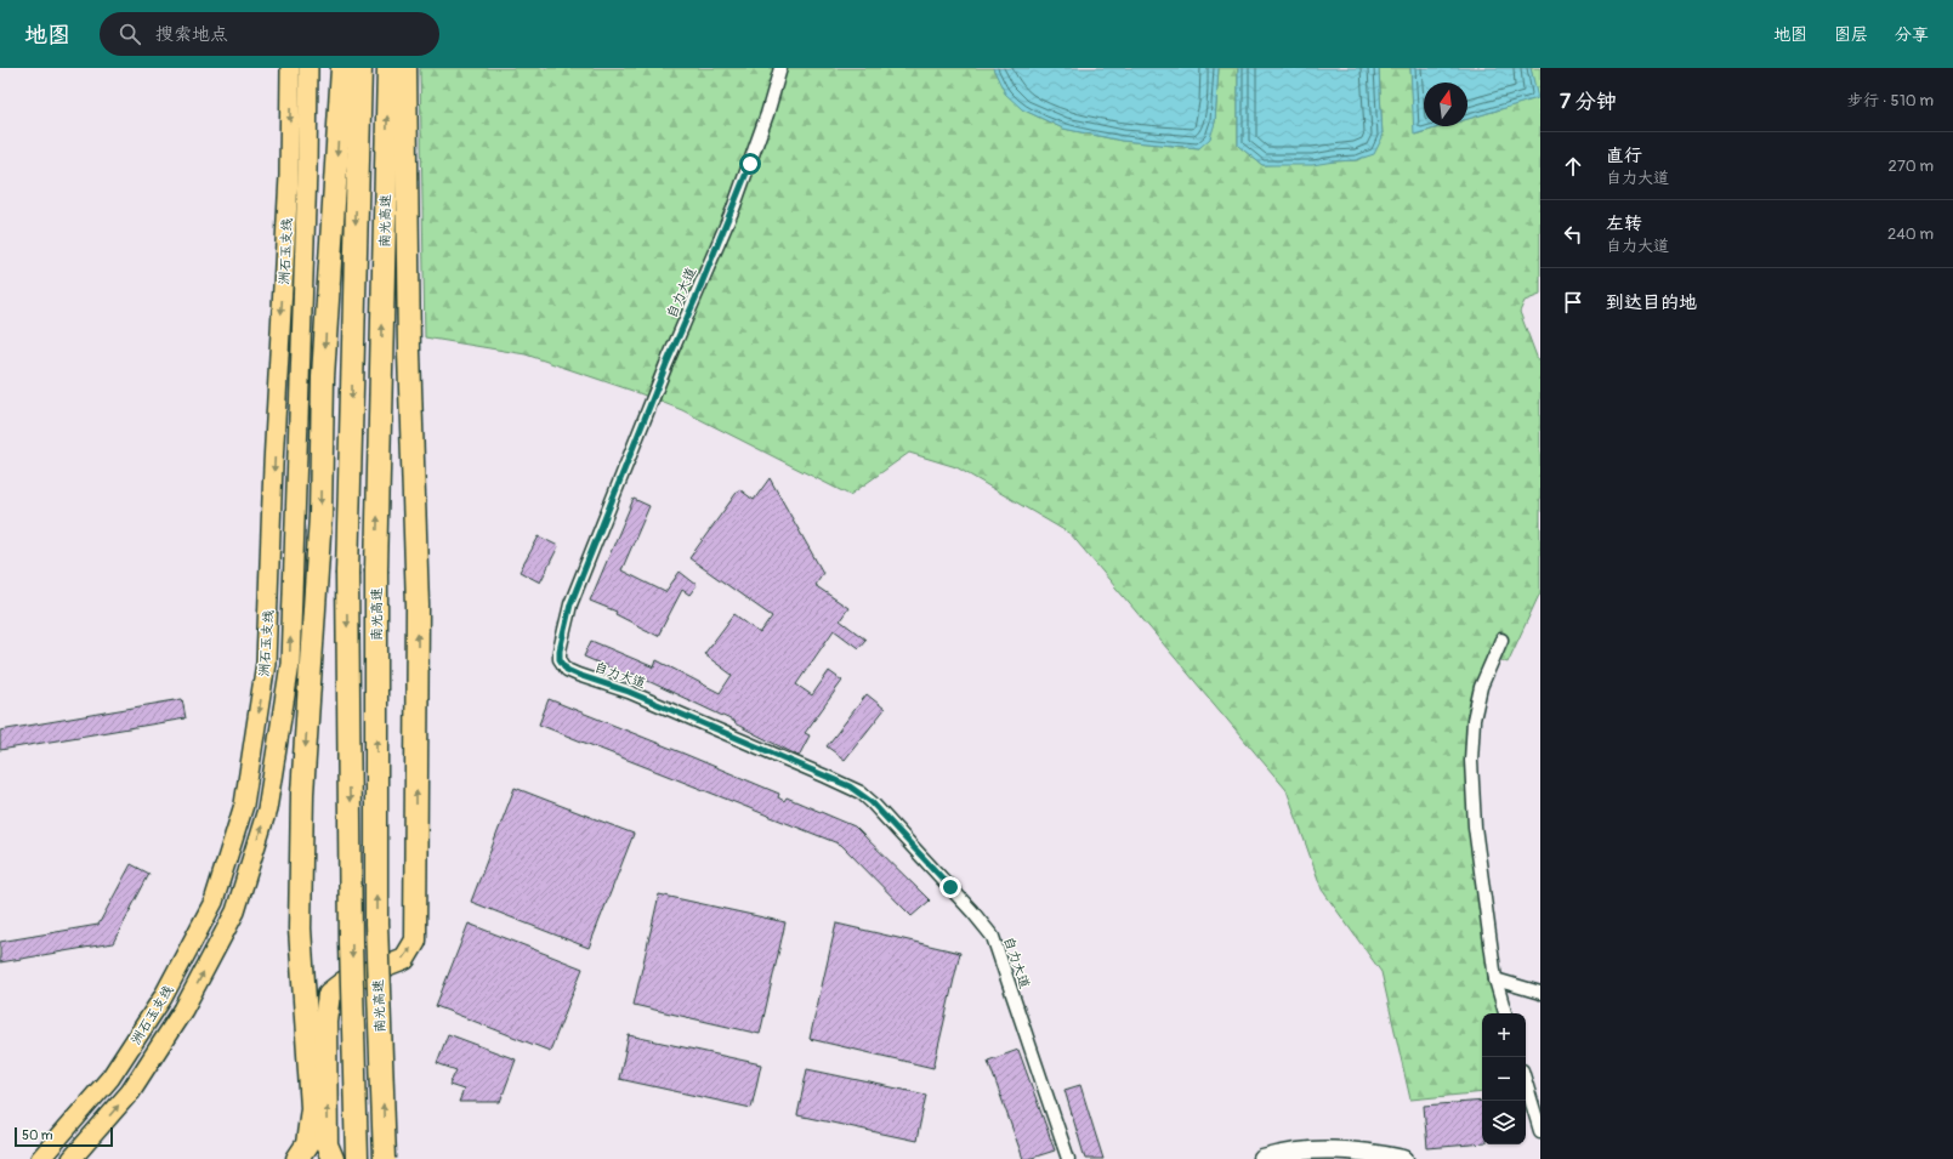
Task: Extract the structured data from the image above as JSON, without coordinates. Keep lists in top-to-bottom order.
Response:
{
  "streets": {
    "highway": ["南光高速"],
    "main road": ["洲石玉支线"],
    "street": ["自力大道"]
  },
  "scale_bar": "50 m",
  "north": "top",
  "page": {
    "header": "地图",
    "search": "搜索地点",
    "nav": ["地图", "图层", "分享"],
    "heading": ["7 分钟", "步行 · 510 m"],
    "list": [
      ["直行", "自力大道", "270 m"],
      ["左转", "自力大道", "240 m"],
      "到达目的地"
    ],
    "map_buttons": ["+", "−"],
    "scale": "50 m"
  }
}
